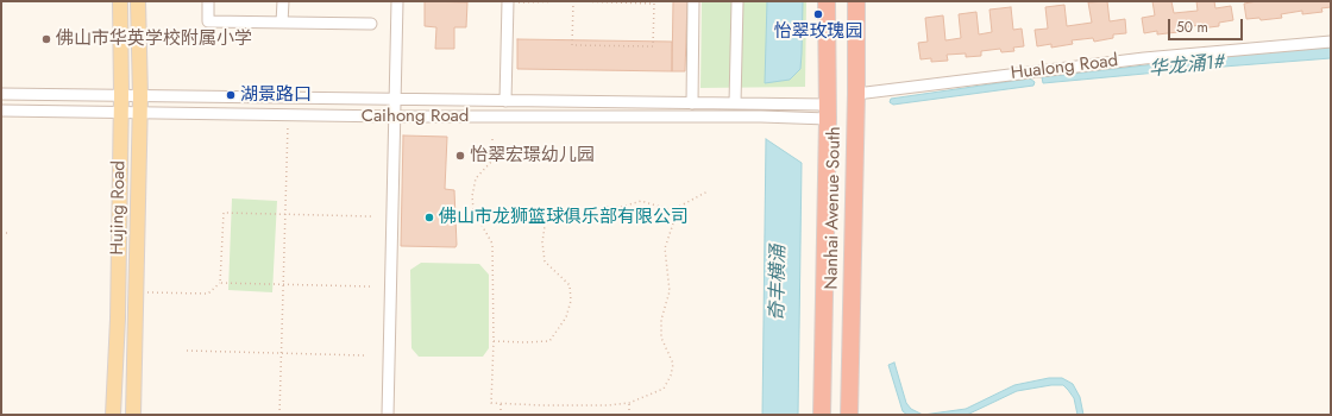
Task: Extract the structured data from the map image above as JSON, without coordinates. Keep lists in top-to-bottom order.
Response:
{
  "streets": {
    "highway": ["Nanhai Avenue South"],
    "main road": ["Hujing Road"],
    "street": ["Hualong Road", "Caihong Road"]
  },
  "crossings": [
    ["Hualong Road", "Nanhai Avenue South"],
    ["Caihong Road", "Hujing Road"],
    ["Caihong Road", "Nanhai Avenue South"]
  ],
  "water": ["华龙涌1#", "奇丰横涌"],
  "places": [
    "怡翠玫瑰园",
    "佛山市华英学校附属小学",
    "湖景路口",
    "怡翠宏璟幼儿园",
    "佛山市龙狮篮球俱乐部有限公司"
  ],
  "scale_bar": "50 m"
}
